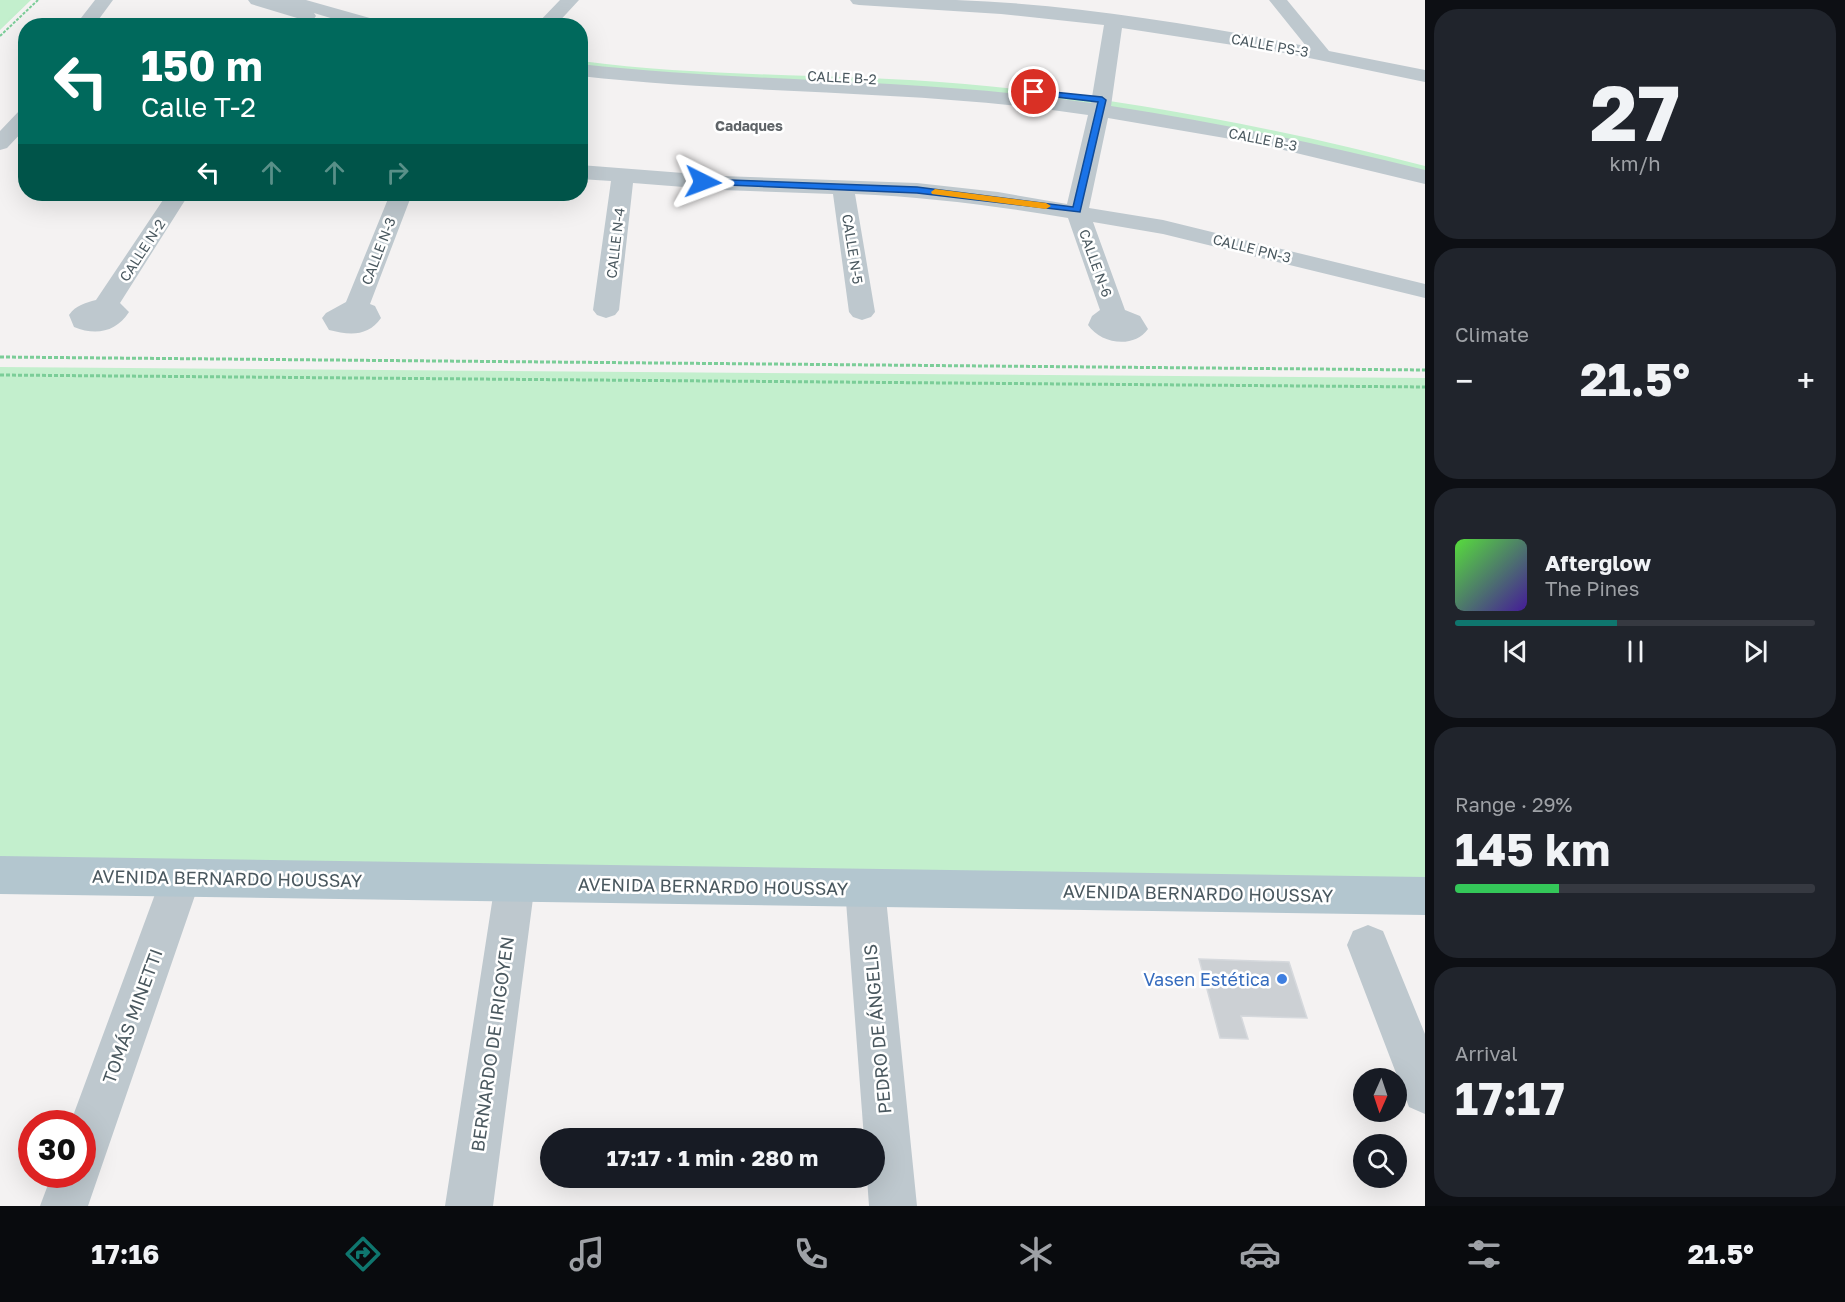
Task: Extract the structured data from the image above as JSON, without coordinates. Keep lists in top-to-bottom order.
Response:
{
  "streets": {
    "main road": ["AVENIDA BERNARDO HOUSSAY"],
    "street": [
      "CALLE PS-3",
      "CALLE B-2",
      "CALLE B-3",
      "CALLE N-4",
      "CALLE PN-3",
      "CALLE N-5",
      "CALLE N-2",
      "CALLE N-3",
      "CALLE N-6",
      "TOMÁS MINETTI",
      "PEDRO DE ÁNGELIS",
      "BERNARDO DE IRIGOYEN"
    ]
  },
  "crossings": [
    ["CALLE B-2", "CALLE B-3"],
    ["CALLE N-4", "CALLE PN-3"],
    ["CALLE PN-3", "CALLE N-5"],
    ["CALLE PN-3", "CALLE N-6"],
    ["AVENIDA BERNARDO HOUSSAY", "TOMÁS MINETTI"],
    ["AVENIDA BERNARDO HOUSSAY", "PEDRO DE ÁNGELIS"],
    ["AVENIDA BERNARDO HOUSSAY", "BERNARDO DE IRIGOYEN"]
  ],
  "districts": ["Cadaques"],
  "places": ["Vasen Estética"],
  "north": "bottom",
  "page": {
    "tile": [
      ["27", "km/h"],
      "Climate",
      ["Range · 29%", "145 km"],
      ["Arrival", "17:17"]
    ],
    "turn": ["150 m", "Calle T-2"],
    "heat": ["−", "21.5°", "+"],
    "song": ["Afterglow", "The Pines"],
    "limit": "30",
    "trip": "17:17 · 1 min · 280 m",
    "tabs": ["17:16", "21.5°"]
  }
}
